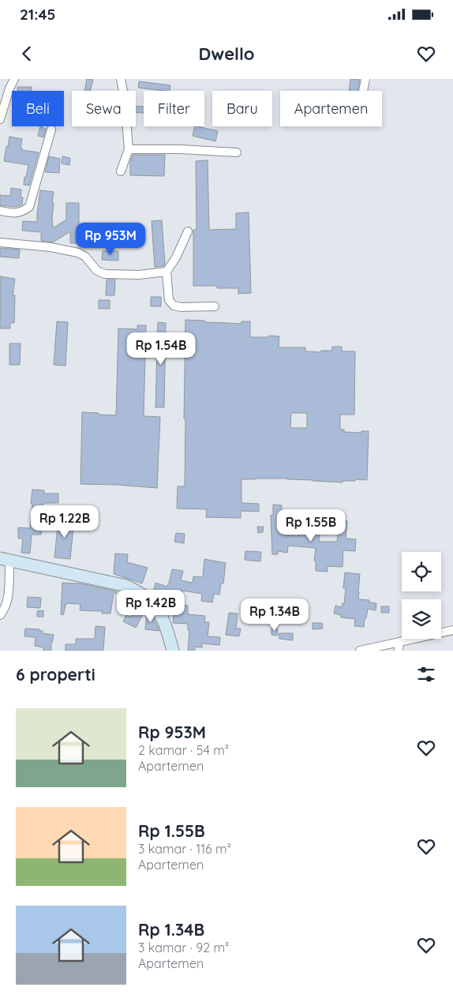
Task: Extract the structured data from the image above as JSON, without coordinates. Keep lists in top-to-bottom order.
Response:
{
  "page": {
    "status": "21:45",
    "header": "Dwello",
    "chip": [
      "Beli",
      "Sewa",
      "Filter",
      "Baru",
      "Apartemen"
    ],
    "price": [
      "Rp 953M",
      "Rp 1.54B",
      "Rp 1.22B",
      "Rp 1.55B",
      "Rp 1.42B",
      "Rp 1.34B"
    ],
    "heading": "6 properti",
    "list": [
      {
        "name": "Rp 953M",
        "note": "2 kamar · 54 m² · Apartemen"
      },
      {
        "name": "Rp 1.55B",
        "note": "3 kamar · 116 m² · Apartemen"
      },
      {
        "name": "Rp 1.34B",
        "note": "3 kamar · 92 m² · Apartemen"
      }
    ]
  }
}
